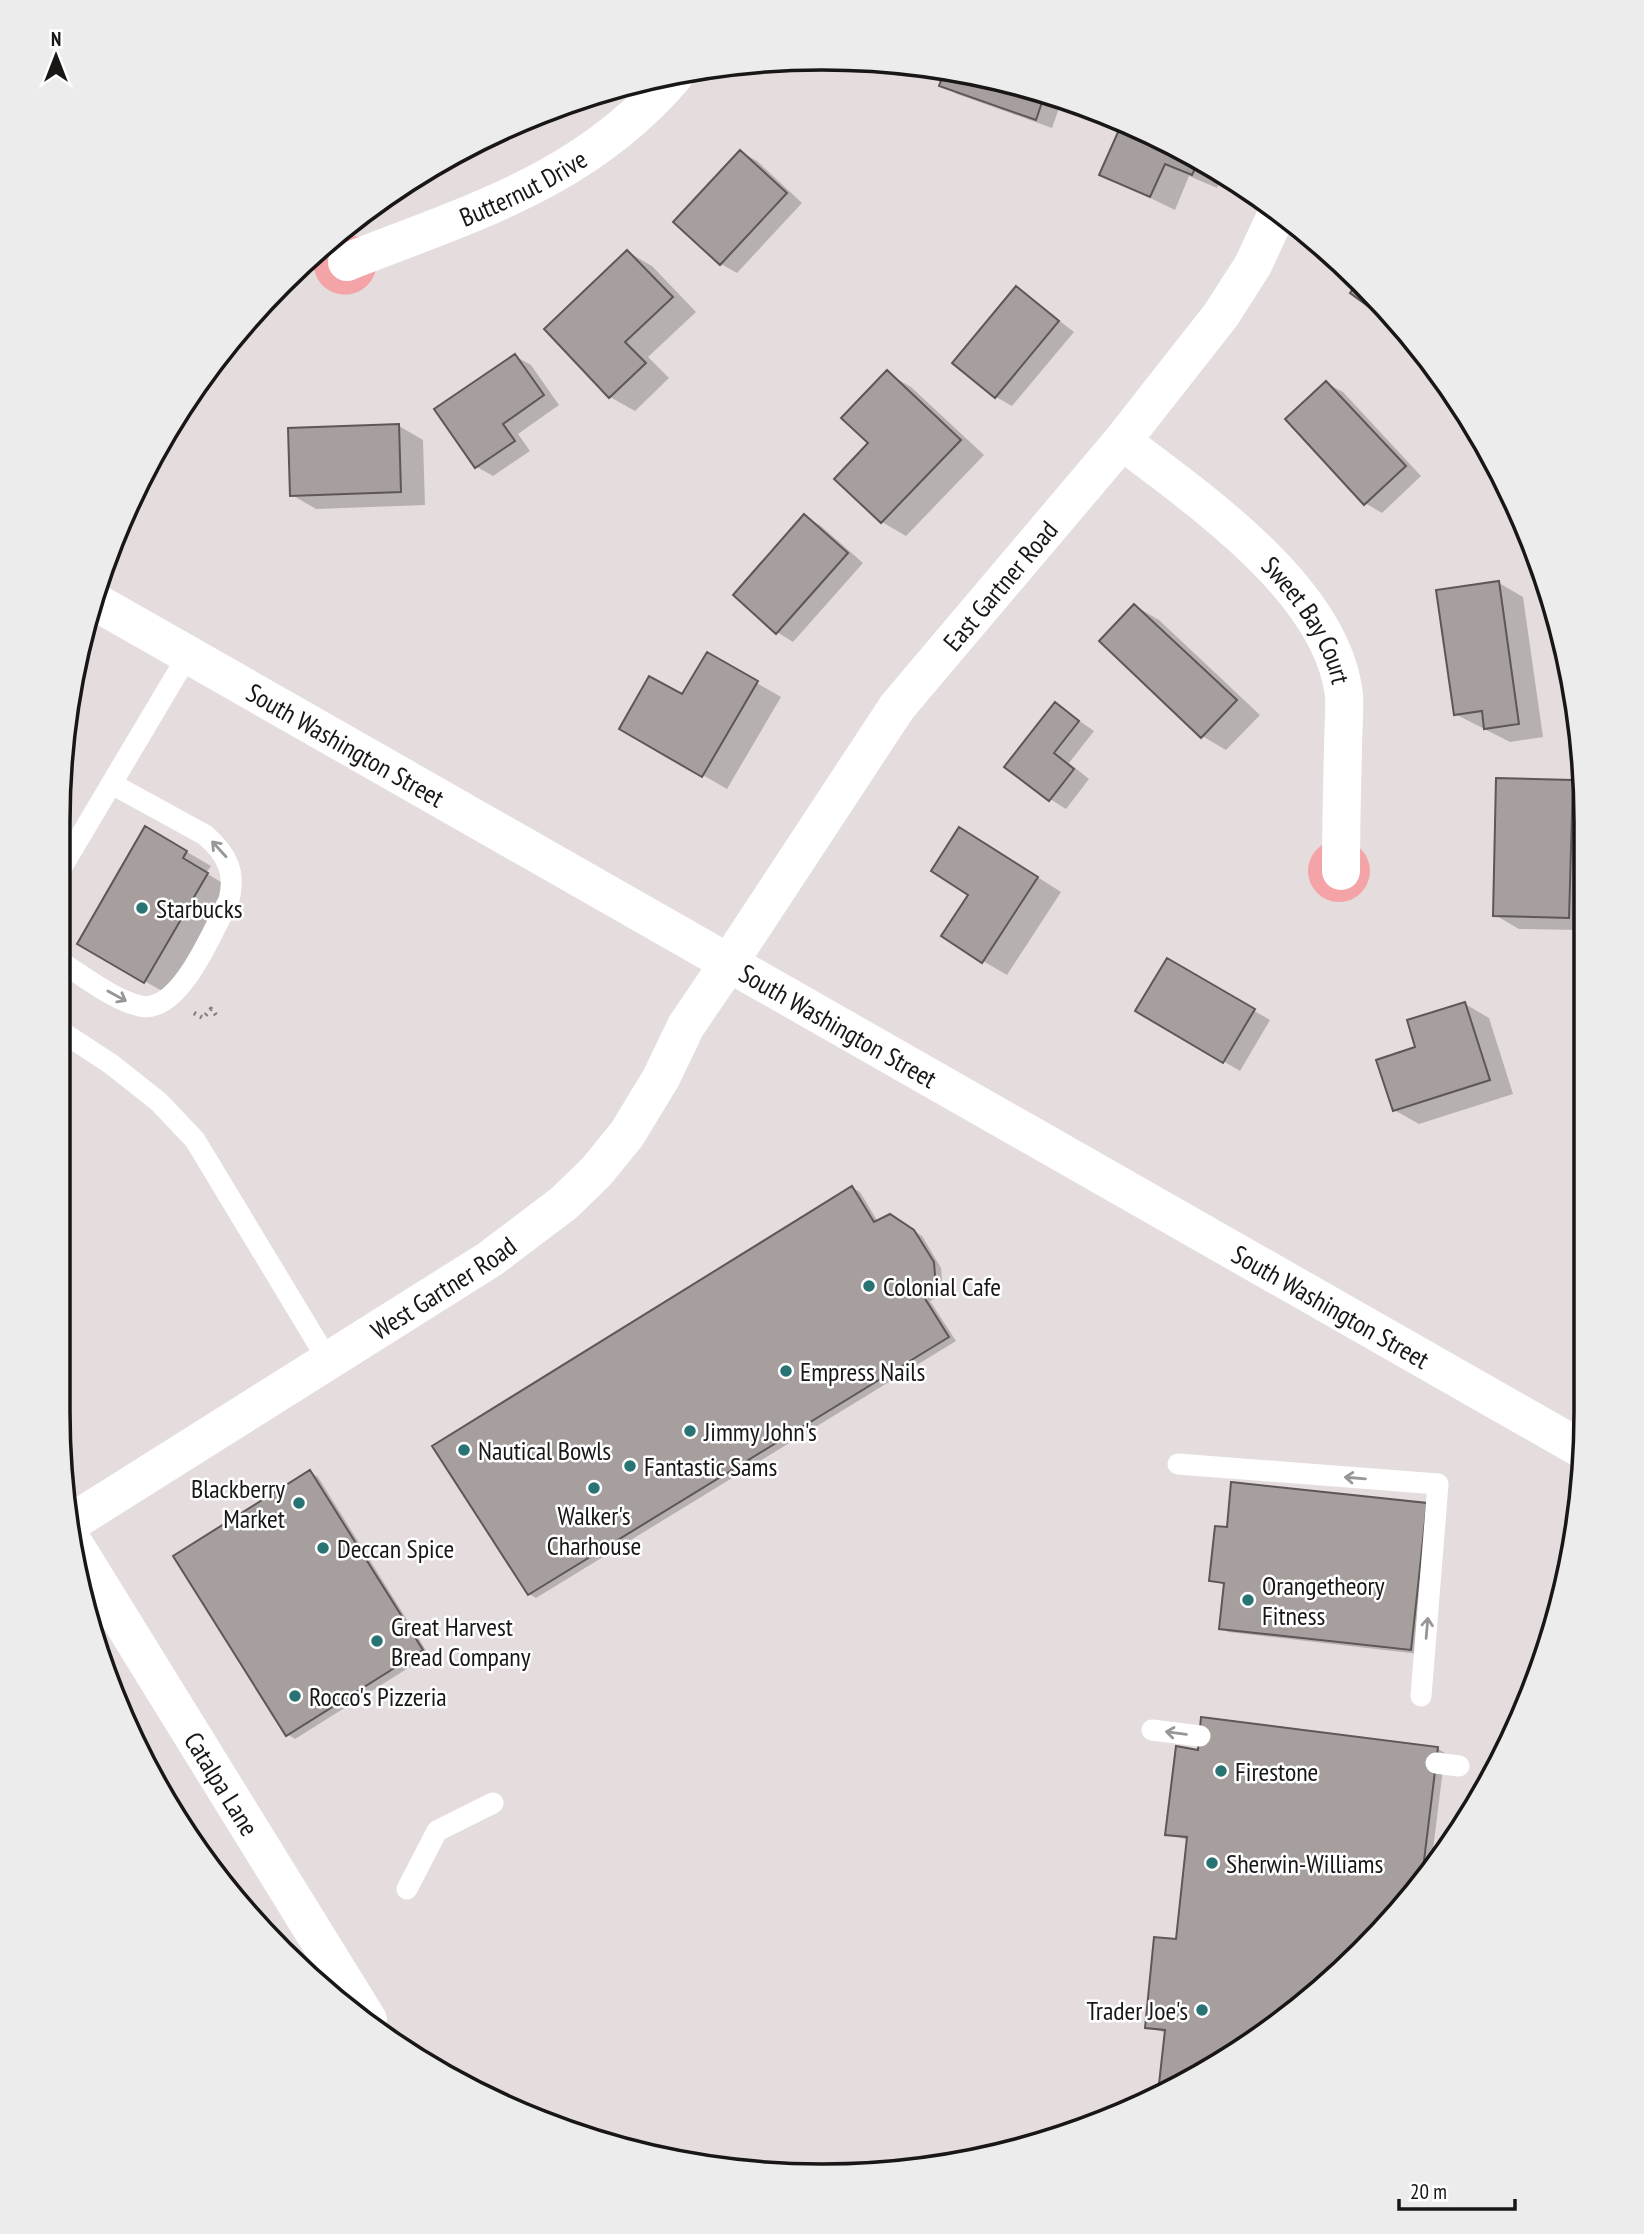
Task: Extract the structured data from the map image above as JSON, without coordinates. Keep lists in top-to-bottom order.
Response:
{
  "streets": {
    "street": [
      "Butternut Drive",
      "East Gartner Road",
      "Sweet Bay Court",
      "South Washington Street",
      "West Gartner Road",
      "Catalpa Lane"
    ]
  },
  "crossings": [
    ["East Gartner Road", "Sweet Bay Court"],
    ["East Gartner Road", "South Washington Street"],
    ["East Gartner Road", "West Gartner Road"],
    ["South Washington Street", "West Gartner Road"]
  ],
  "places": [
    "Starbucks",
    "Colonial Cafe",
    "Empress Nails",
    "Jimmy John's",
    "Nautical Bowls",
    "Fantastic Sams",
    "Walker's Charhouse",
    "Blackberry Market",
    "Deccan Spice",
    "Orangetheory Fitness",
    "Great Harvest Bread Company",
    "Rocco's Pizzeria",
    "Firestone",
    "Sherwin-Williams",
    "Trader Joe's"
  ],
  "scale_bar": "20 m",
  "north": "top"
}
